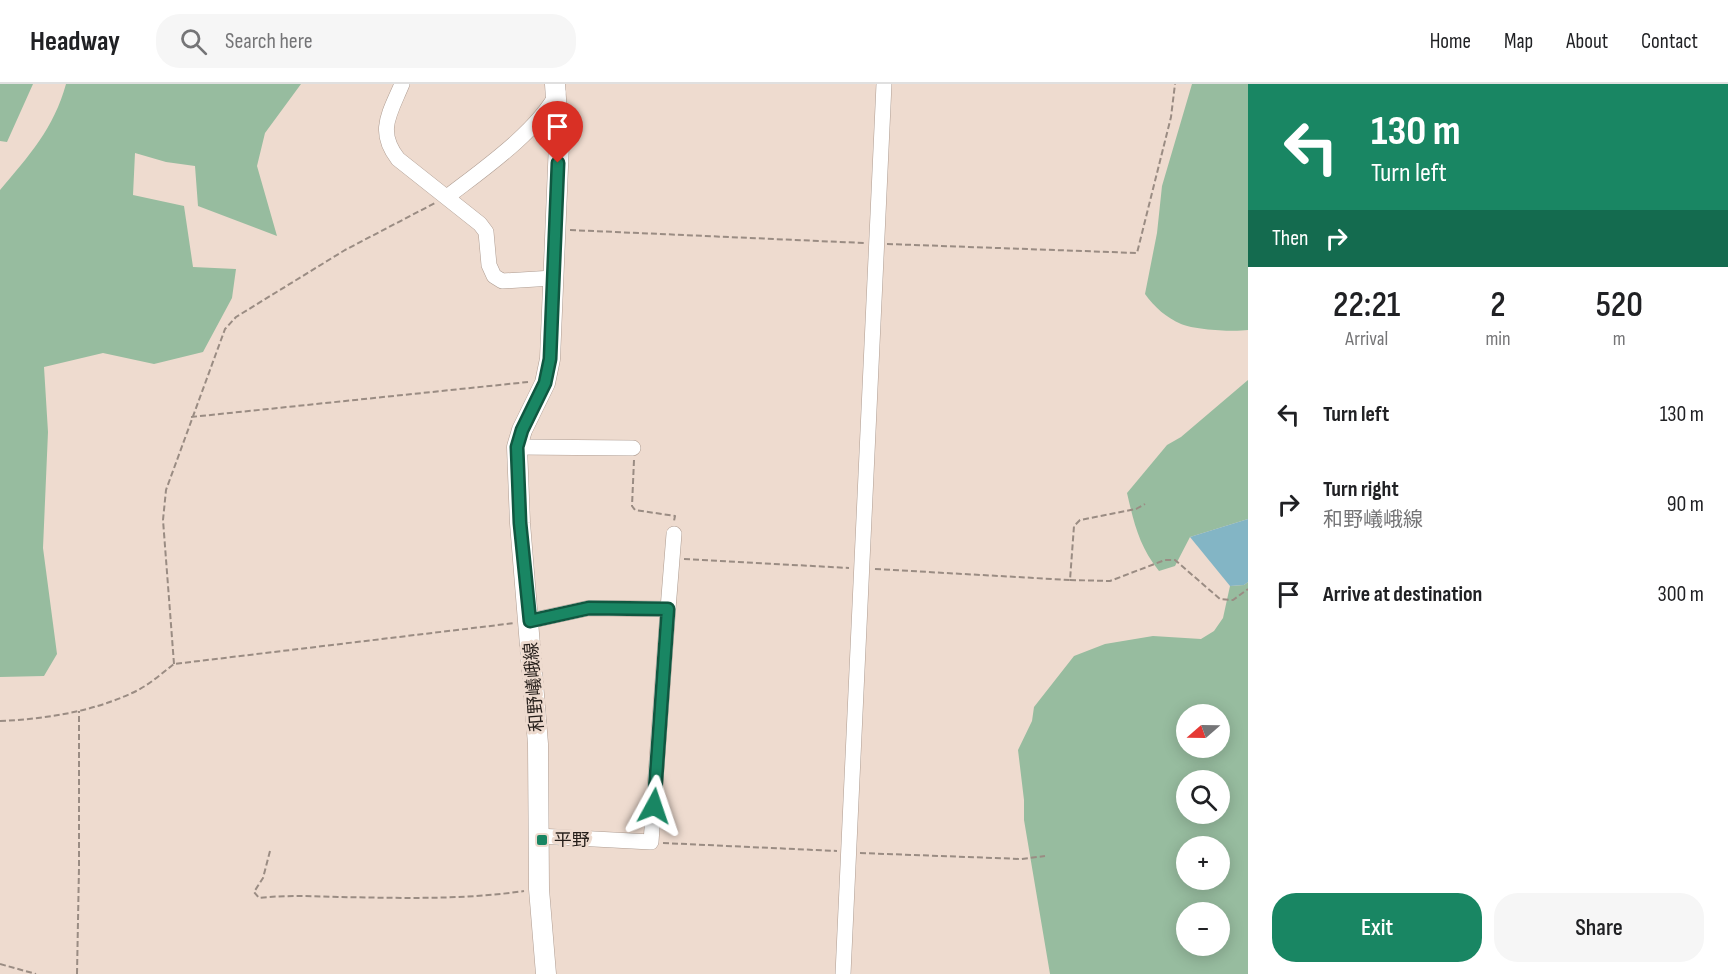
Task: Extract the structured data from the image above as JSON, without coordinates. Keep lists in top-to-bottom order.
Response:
{
  "streets": {
    "main road": ["和野嶬峨線"]
  },
  "places": {
    "transit": ["平野"]
  },
  "north": "left",
  "page": {
    "header": "Headway",
    "search": "Search here",
    "nav": [
      "Home",
      "Map",
      "About",
      "Contact"
    ],
    "turn": ["130 m", "Turn left"],
    "then": "Then",
    "eta": [
      "22:21",
      "Arrival",
      "2",
      "min",
      "520",
      "m"
    ],
    "list": [
      {
        "name": "Turn left",
        "value": "130 m"
      },
      {
        "name": "Turn right",
        "note": "和野嶬峨線",
        "value": "90 m"
      },
      {
        "name": "Arrive at destination",
        "value": "300 m"
      }
    ],
    "map_buttons": ["+", "−"],
    "buttons": ["Exit", "Share"]
  }
}
